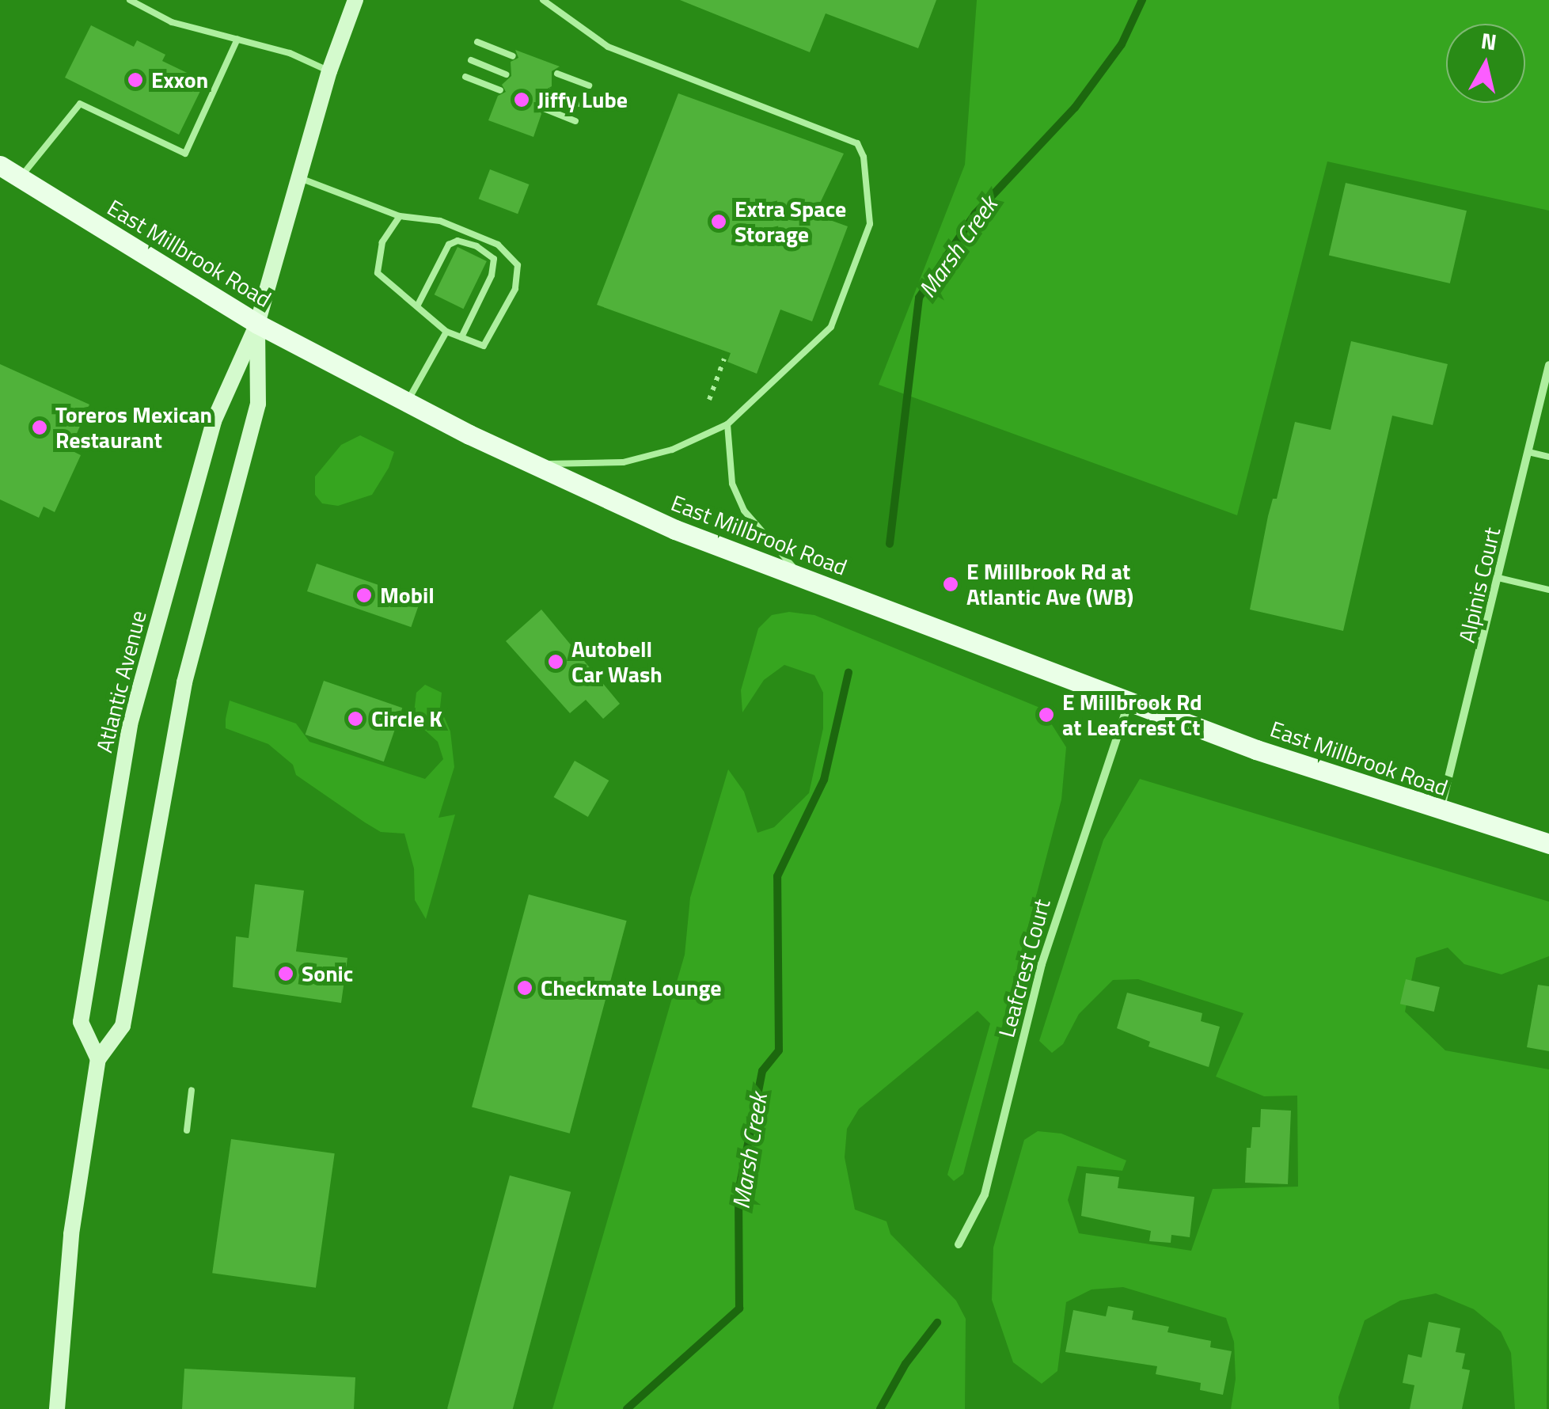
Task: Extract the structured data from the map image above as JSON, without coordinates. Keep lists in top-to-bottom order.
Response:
{
  "streets": {
    "main road": ["East Millbrook Road", "Atlantic Avenue"],
    "street": ["Alpinis Court", "Leafcrest Court"]
  },
  "crossings": [
    ["East Millbrook Road", "Alpinis Court"],
    ["East Millbrook Road", "Atlantic Avenue"],
    ["East Millbrook Road", "Leafcrest Court"]
  ],
  "water": ["Marsh Creek"],
  "places": [
    "Exxon",
    "Jiffy Lube",
    "Extra Space Storage",
    "Toreros Mexican Restaurant",
    "E Millbrook Rd at Atlantic Ave (WB)",
    "Mobil",
    "Autobell Car Wash",
    "E Millbrook Rd at Leafcrest Ct",
    "Circle K",
    "Sonic",
    "Checkmate Lounge"
  ],
  "north": "top"
}
